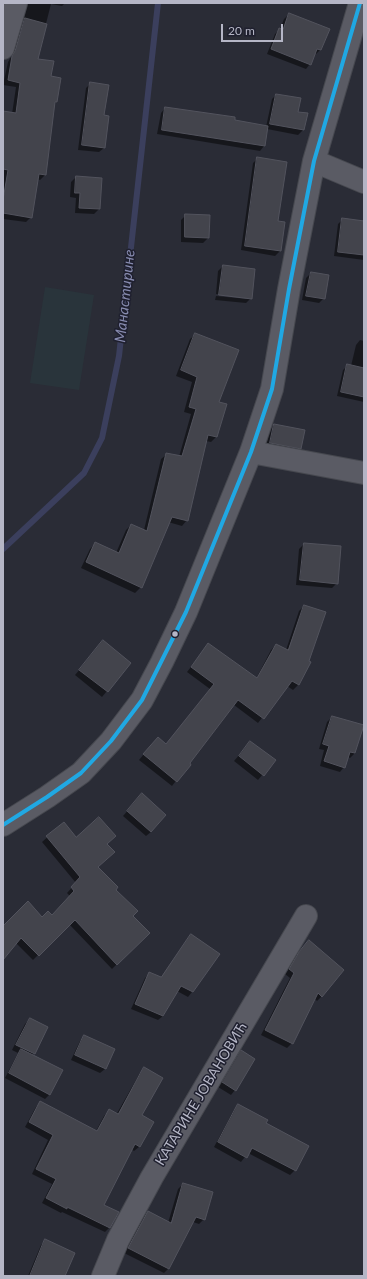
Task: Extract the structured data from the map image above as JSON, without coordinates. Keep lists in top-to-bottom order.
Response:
{
  "streets": {
    "street": ["КАТАРИНЕ ЈОВАНОВИЋ"]
  },
  "water": ["Манастирине"],
  "scale_bar": "20 m"
}
